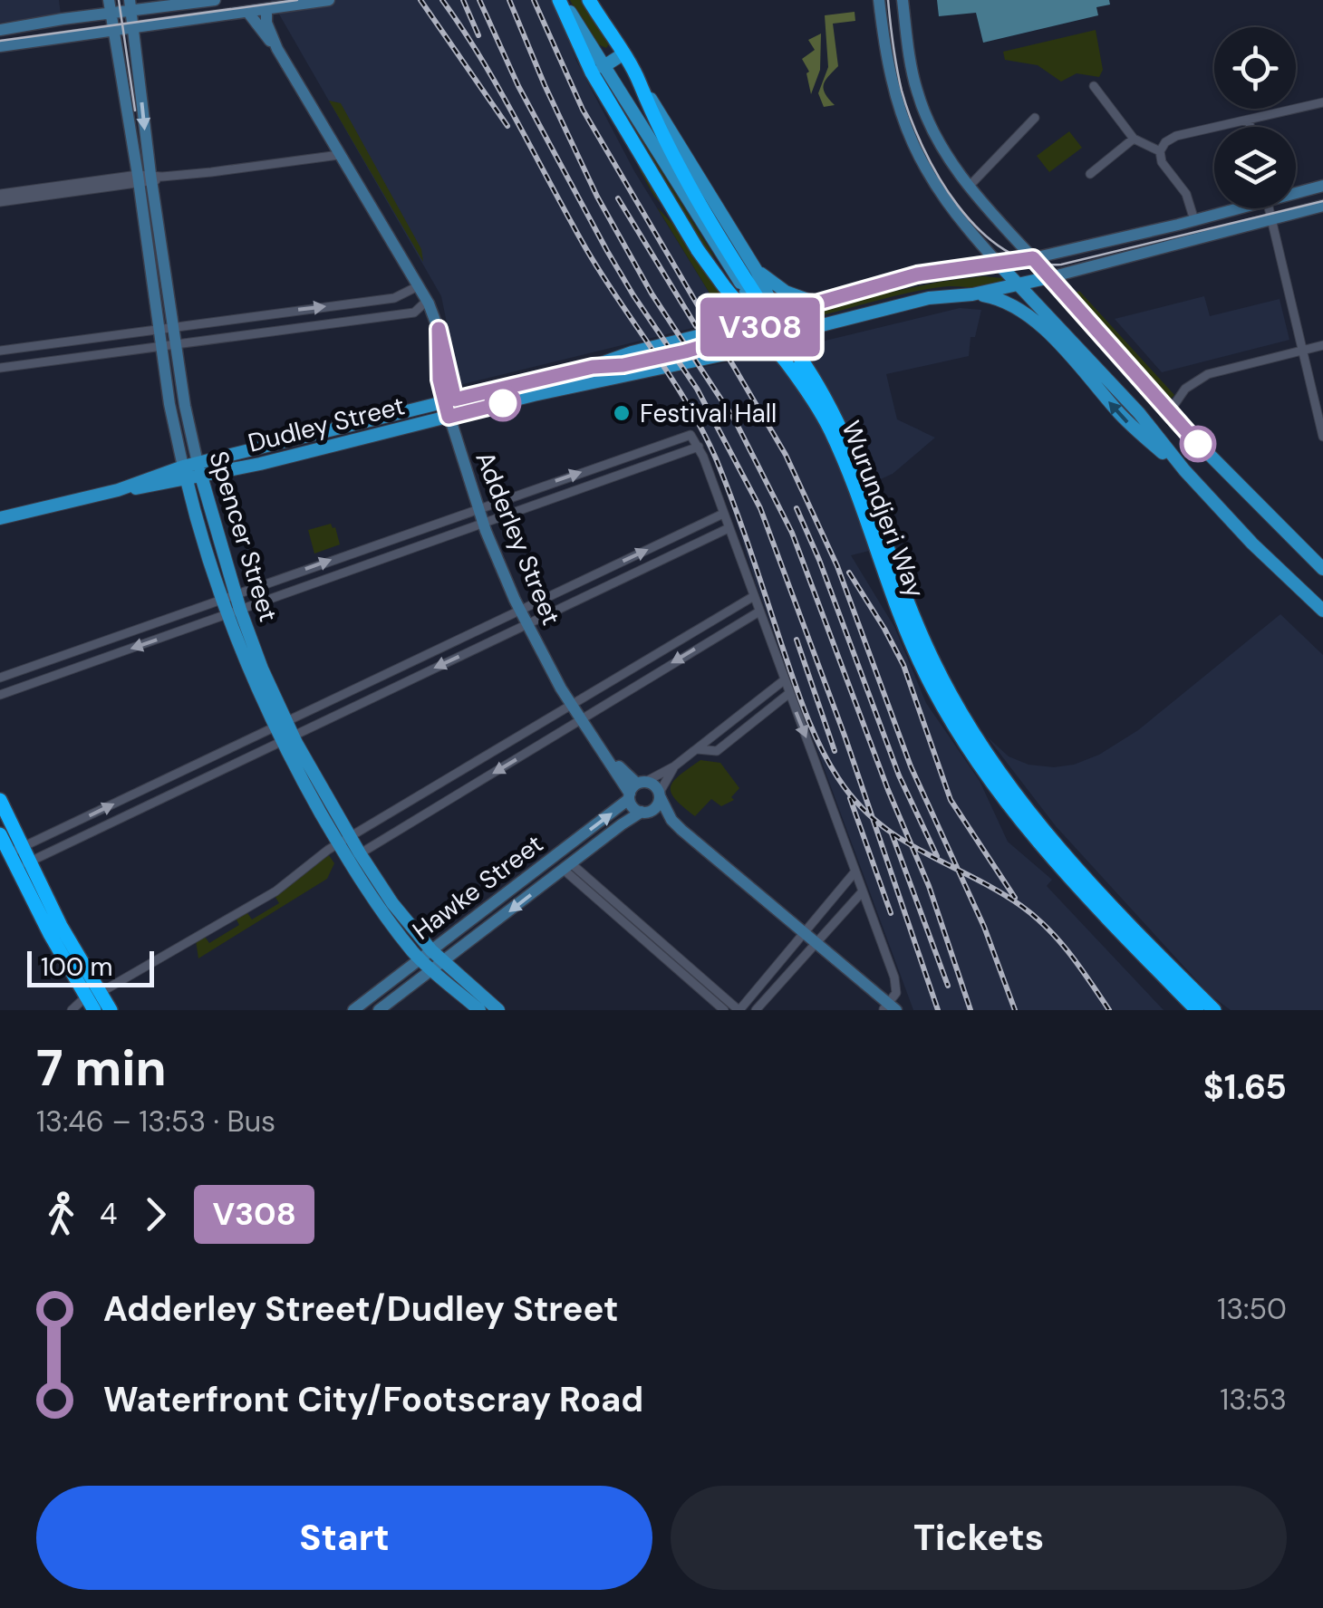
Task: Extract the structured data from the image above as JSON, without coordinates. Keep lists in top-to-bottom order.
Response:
{
  "streets": {
    "highway": ["Wurundjeri Way"],
    "main road": ["Dudley Street", "Spencer Street"],
    "street": ["Adderley Street", "Hawke Street"]
  },
  "crossings": [
    ["Dudley Street", "Wurundjeri Way"],
    ["Dudley Street", "Spencer Street"],
    ["Dudley Street", "Adderley Street"],
    ["Spencer Street", "Hawke Street"],
    ["Adderley Street", "Hawke Street"]
  ],
  "places": ["Festival Hall"],
  "lines": ["bus line V308"],
  "scale_bar": "100 m",
  "page": {
    "on_map": "V308",
    "scale": "100 m",
    "heading": ["7 min", "13:46 – 13:53 · Bus", "$1.65"],
    "legs": ["4", "V308"],
    "list": [
      {
        "name": "Adderley Street/Dudley Street",
        "value": "13:50"
      },
      {
        "name": "Waterfront City/Footscray Road",
        "value": "13:53"
      }
    ],
    "buttons": ["Start", "Tickets"]
  }
}
